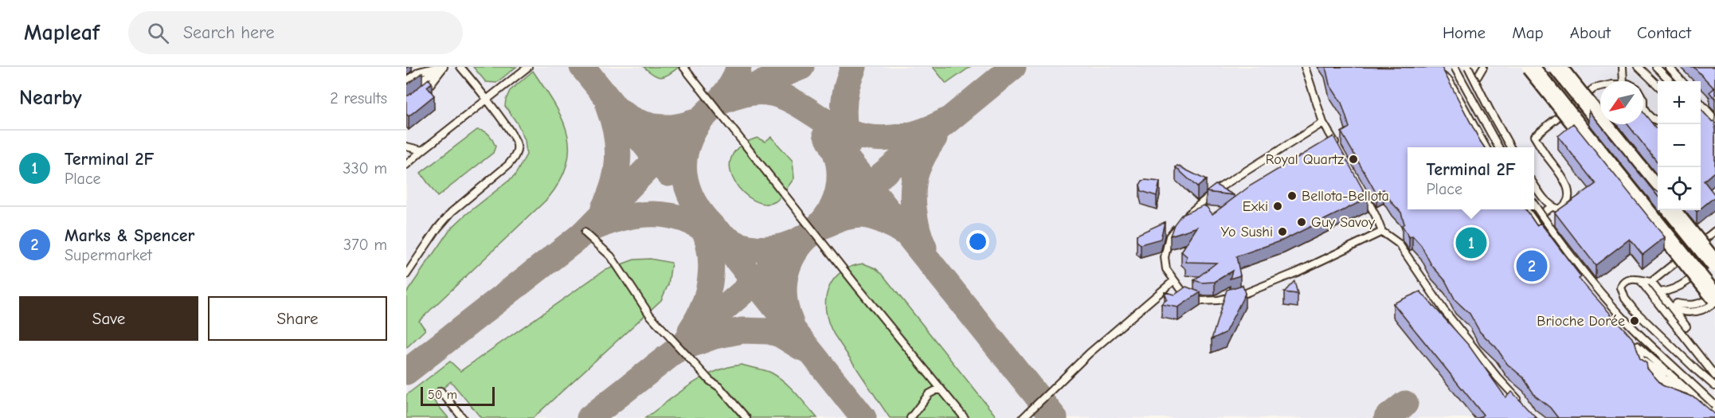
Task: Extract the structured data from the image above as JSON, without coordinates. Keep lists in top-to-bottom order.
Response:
{
  "places": [
    "Royal Quartz",
    "Bellota-Bellota",
    "Exki",
    "Guy Savoy",
    "Yo Sushi",
    "Brioche Dorée"
  ],
  "scale_bar": "50 m",
  "north": "bottom left",
  "page": {
    "header": "Mapleaf",
    "search": "Search here",
    "nav": [
      "Home",
      "Map",
      "About",
      "Contact"
    ],
    "heading": ["Nearby", "2 results"],
    "map_buttons": ["+", "−"],
    "list": [
      {
        "mark": "1",
        "name": "Terminal 2F",
        "note": "Place",
        "value": "330 m"
      },
      {
        "mark": "2",
        "name": "Marks & Spencer",
        "note": "Supermarket",
        "value": "370 m"
      }
    ],
    "popup": ["Terminal 2F", "Place"],
    "pins": ["1", "2"],
    "buttons": ["Save", "Share"],
    "scale": "50 m"
  }
}
